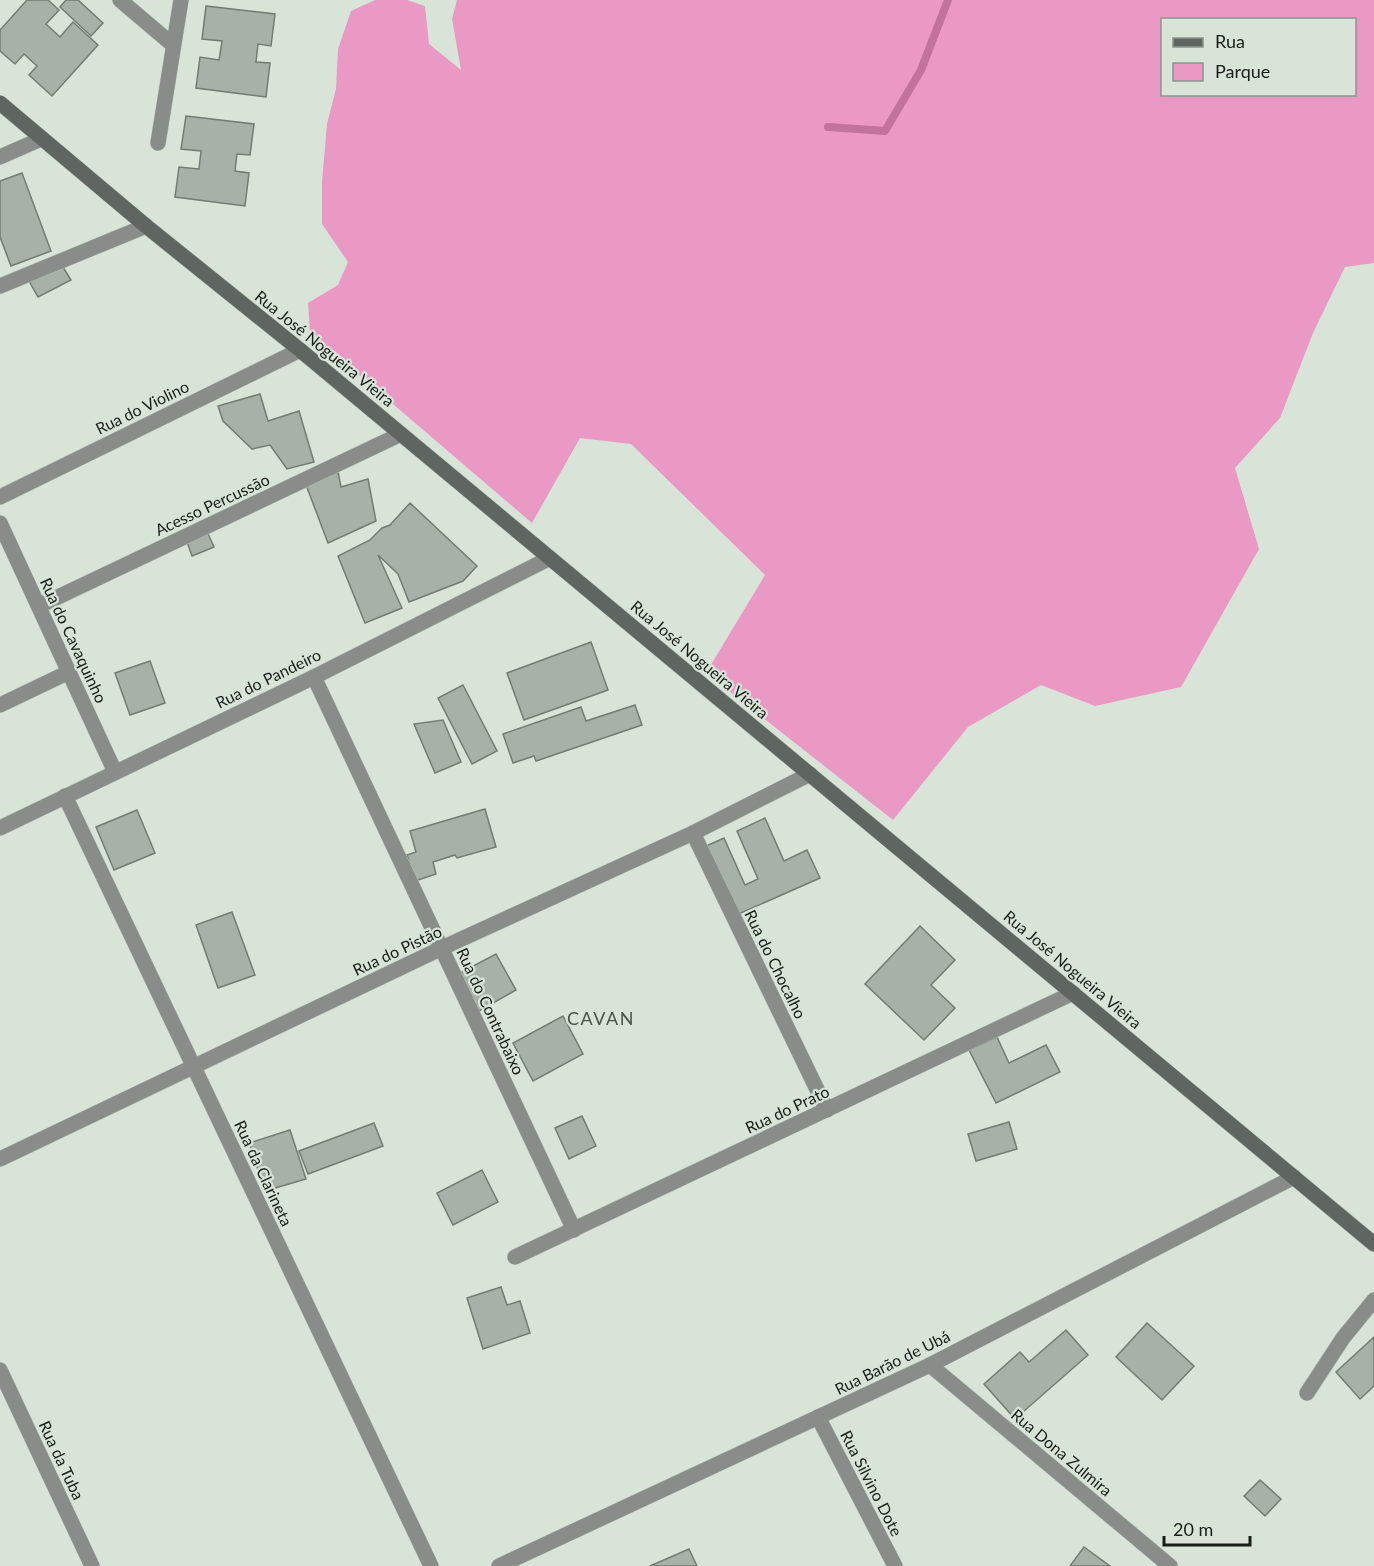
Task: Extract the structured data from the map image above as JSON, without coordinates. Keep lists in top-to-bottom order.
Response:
{
  "streets": {
    "main road": ["Rua José Nogueira Vieira"],
    "street": [
      "Rua do Violino",
      "Acesso Percussão",
      "Rua do Cavaquinho",
      "Rua do Pandeiro",
      "Rua do Pistão",
      "Rua do Chocalho",
      "Rua do Contrabaixo",
      "Rua do Prato",
      "Rua da Clarineta",
      "Rua Barão de Ubá",
      "Rua Dona Zulmira",
      "Rua da Tuba",
      "Rua Silvino Dote"
    ]
  },
  "crossings": [
    ["Rua José Nogueira Vieira", "Rua do Violino"],
    ["Rua José Nogueira Vieira", "Acesso Percussão"],
    ["Rua José Nogueira Vieira", "Rua do Pandeiro"],
    ["Rua José Nogueira Vieira", "Rua do Pistão"],
    ["Rua José Nogueira Vieira", "Rua do Prato"],
    ["Rua José Nogueira Vieira", "Rua Barão de Ubá"],
    ["Acesso Percussão", "Rua do Cavaquinho"],
    ["Rua do Cavaquinho", "Rua do Pandeiro"],
    ["Rua do Pandeiro", "Rua do Contrabaixo"],
    ["Rua do Pandeiro", "Rua da Clarineta"],
    ["Rua do Pistão", "Rua do Chocalho"],
    ["Rua do Pistão", "Rua do Contrabaixo"],
    ["Rua do Pistão", "Rua da Clarineta"],
    ["Rua do Chocalho", "Rua do Prato"],
    ["Rua do Contrabaixo", "Rua do Prato"],
    ["Rua Barão de Ubá", "Rua Dona Zulmira"],
    ["Rua Barão de Ubá", "Rua Silvino Dote"]
  ],
  "districts": ["CAVAN"],
  "legend": ["Rua", "Parque"],
  "scale_bar": "20 m"
}
